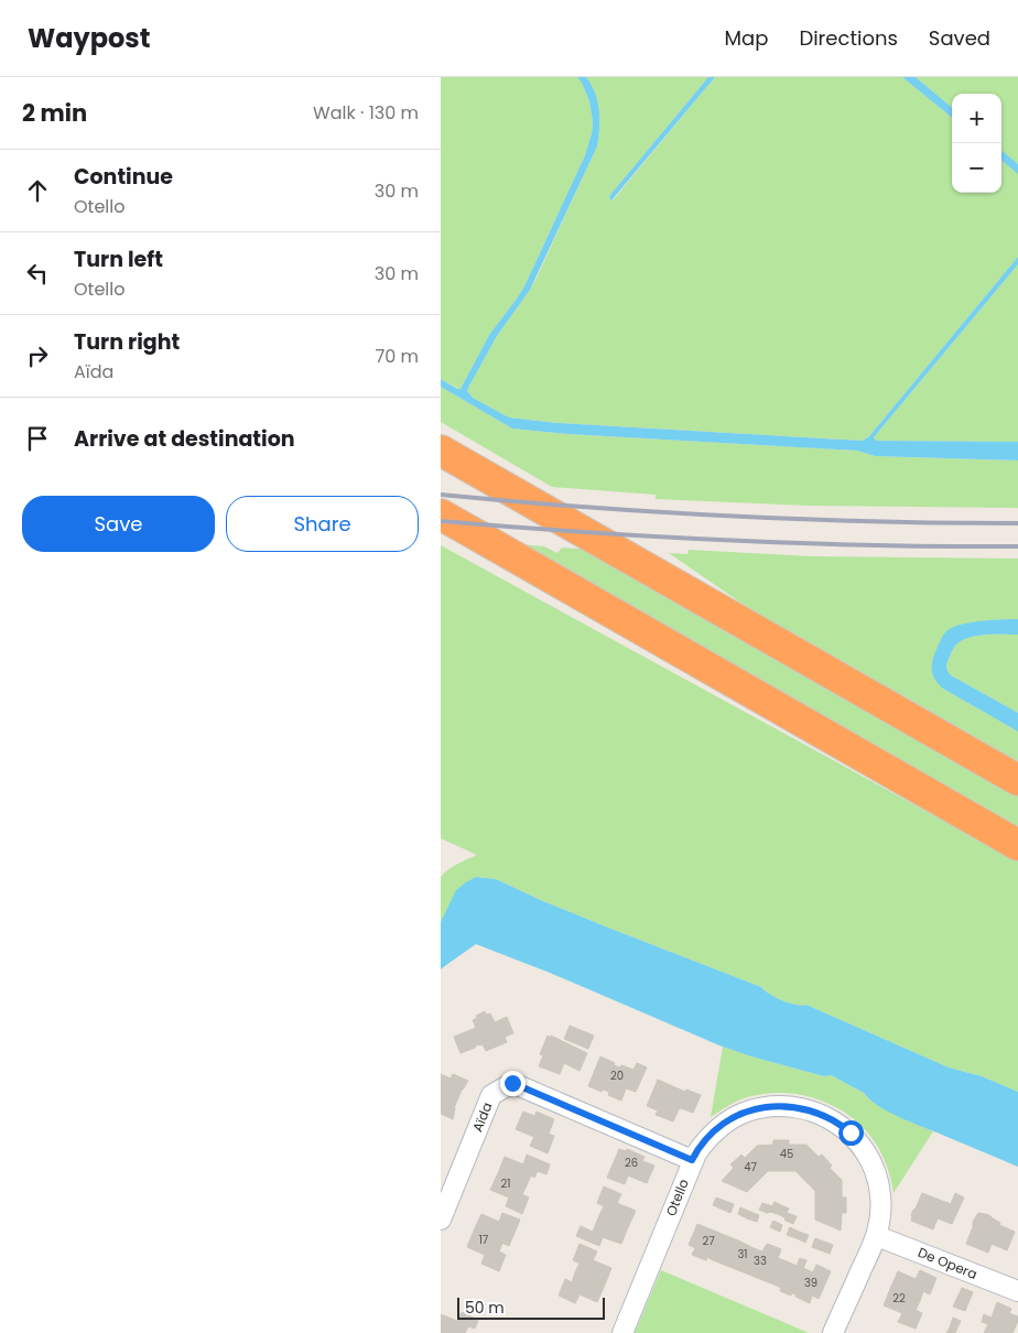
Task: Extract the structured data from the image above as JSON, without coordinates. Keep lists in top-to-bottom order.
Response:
{
  "streets": {
    "street": ["Aïda", "Otello", "De Opera"]
  },
  "crossings": [
    ["Aïda", "Otello"],
    ["Otello", "De Opera"]
  ],
  "house_numbers": [
    "20",
    "45",
    "26",
    "47",
    "21",
    "17",
    "27",
    "31",
    "33",
    "39",
    "22"
  ],
  "scale_bar": "50 m",
  "page": {
    "header": "Waypost",
    "nav": ["Map", "Directions", "Saved"],
    "heading": ["2 min", "Walk · 130 m"],
    "map_buttons": ["+", "−"],
    "list": [
      ["Continue", "Otello", "30 m"],
      ["Turn left", "Otello", "30 m"],
      ["Turn right", "Aïda", "70 m"],
      "Arrive at destination"
    ],
    "buttons": ["Save", "Share"],
    "scale": "50 m"
  }
}
